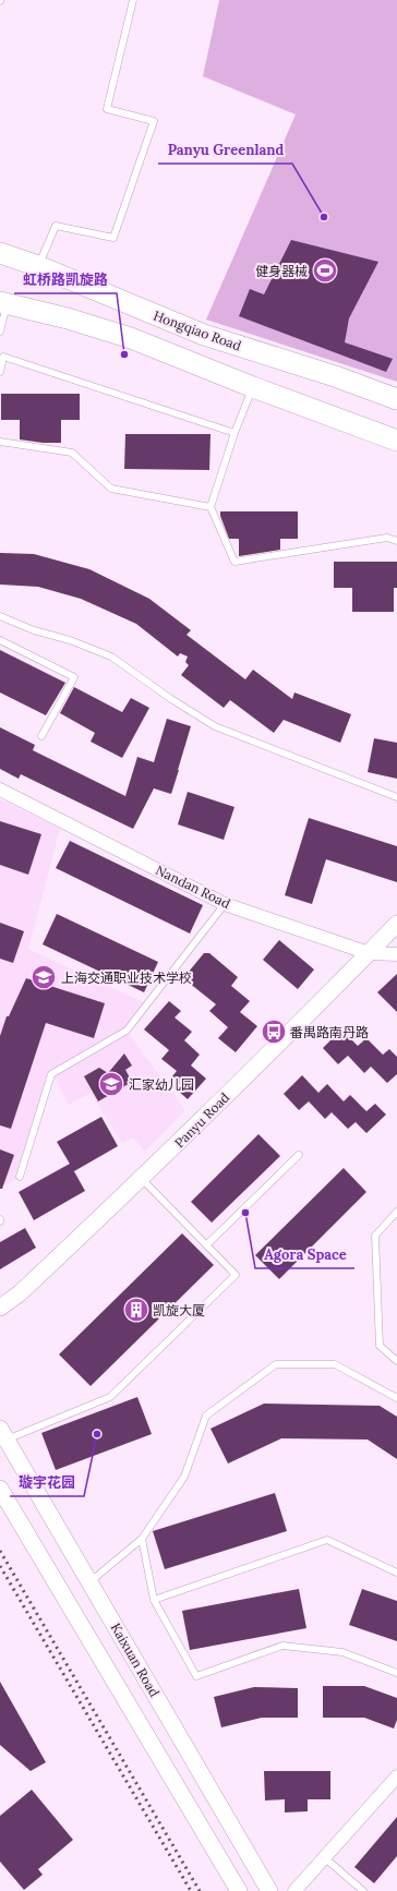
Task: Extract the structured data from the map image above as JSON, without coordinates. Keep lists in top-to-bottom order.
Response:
{
  "streets": {
    "main road": ["Hongqiao Road"],
    "street": ["Nandan Road", "Panyu Road", "Kaixuan Road"]
  },
  "crossings": [
    ["Nandan Road", "Panyu Road"]
  ],
  "places": {
    "other": [
      "Panyu Greenland",
      "虹桥路凯旋路",
      "Agora Space",
      "璇宇花园"
    ],
    "sports": ["健身器械"],
    "school or university": ["上海交通职业技术学校", "汇家幼儿园"],
    "bus stop": ["番禺路南丹路"],
    "building": ["凯旋大厦"]
  }
}
